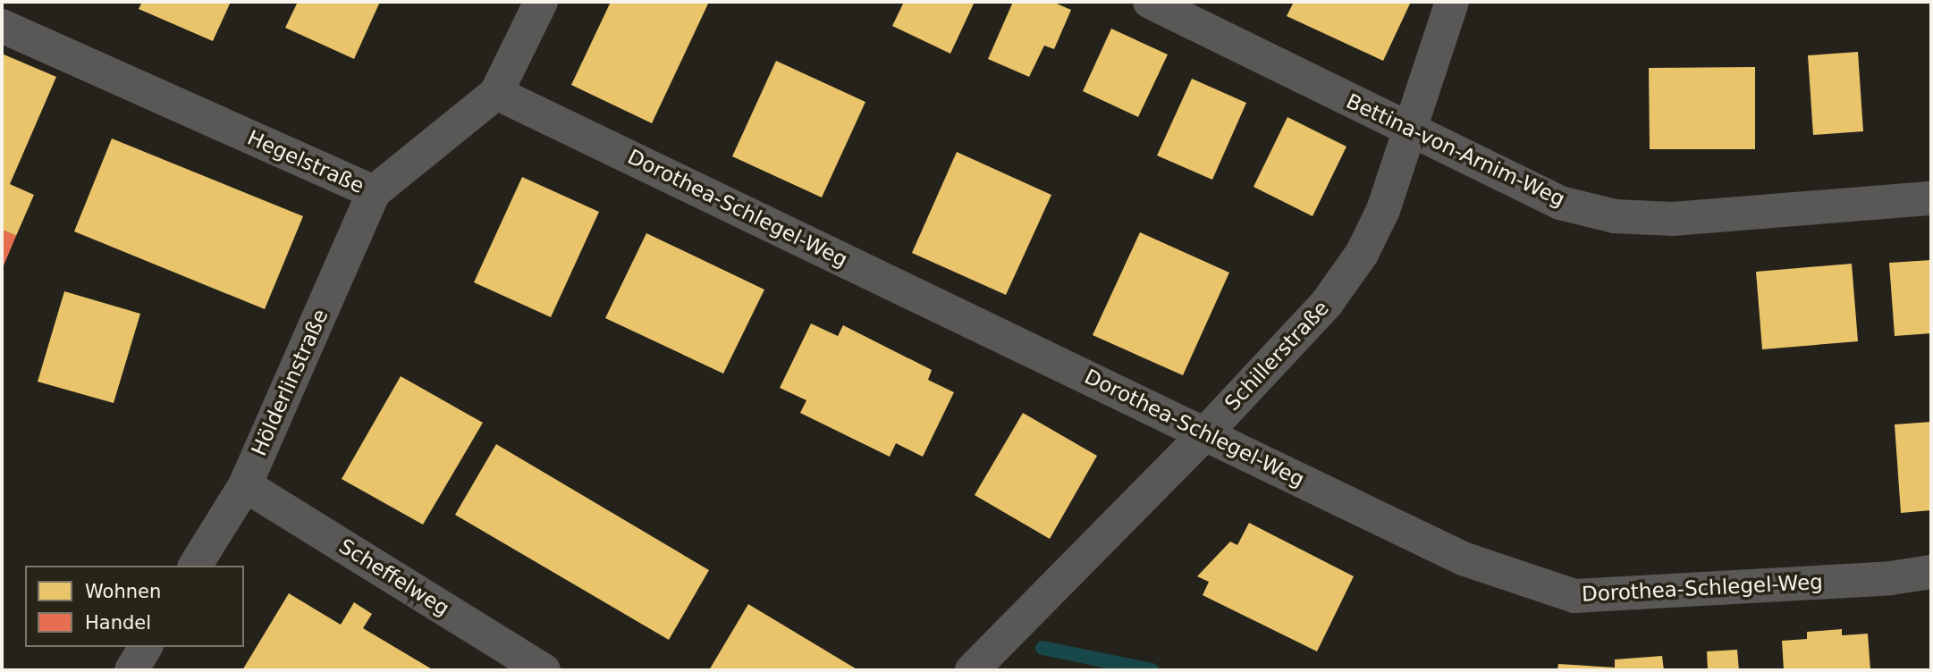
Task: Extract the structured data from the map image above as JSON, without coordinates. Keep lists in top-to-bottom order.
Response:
{
  "streets": {
    "street": [
      "Bettina-von-Arnim-Weg",
      "Hegelstraße",
      "Dorothea-Schlegel-Weg",
      "Schillerstraße",
      "Hölderlinstraße",
      "Scheffelweg"
    ]
  },
  "crossings": [
    ["Bettina-von-Arnim-Weg", "Schillerstraße"],
    ["Hegelstraße", "Dorothea-Schlegel-Weg"],
    ["Hegelstraße", "Hölderlinstraße"],
    ["Dorothea-Schlegel-Weg", "Schillerstraße"],
    ["Hölderlinstraße", "Scheffelweg"]
  ],
  "legend": ["Wohnen", "Handel"]
}
